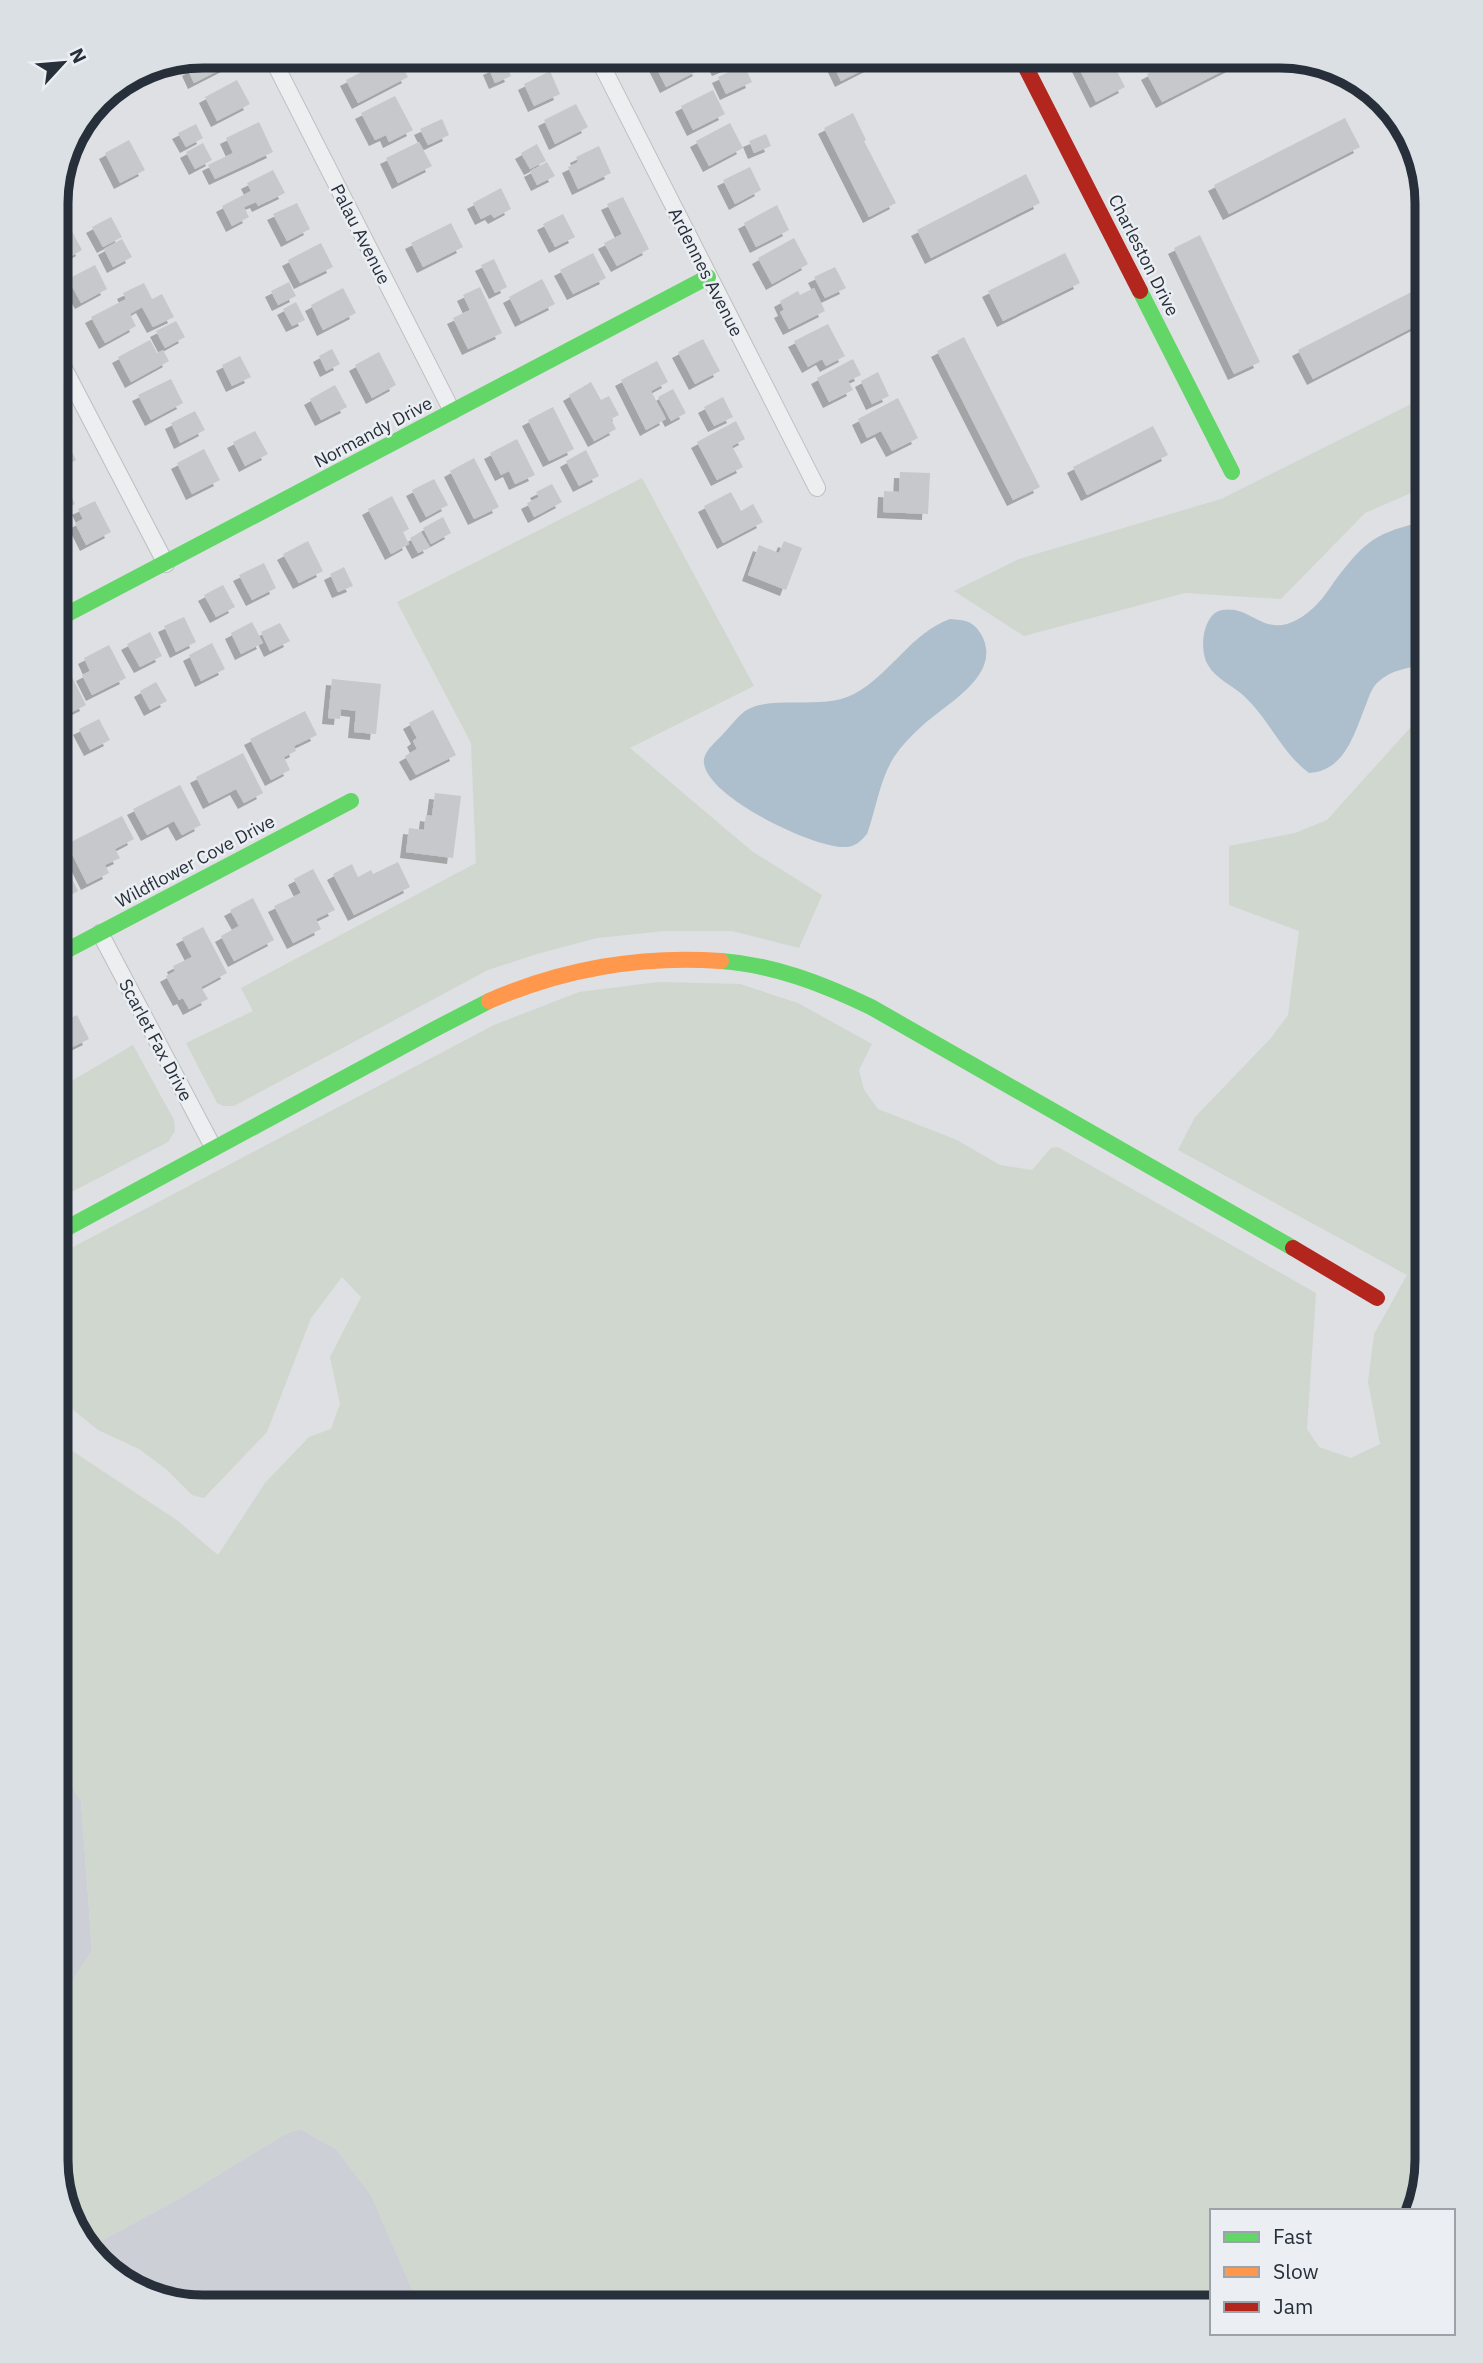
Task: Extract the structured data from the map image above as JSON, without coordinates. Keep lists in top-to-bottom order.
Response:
{
  "streets": {
    "street": [
      "Palau Avenue",
      "Charleston Drive",
      "Ardennes Avenue",
      "Normandy Drive",
      "Wildflower Cove Drive",
      "Scarlet Fax Drive"
    ]
  },
  "crossings": [
    ["Palau Avenue", "Normandy Drive"],
    ["Ardennes Avenue", "Normandy Drive"],
    ["Wildflower Cove Drive", "Scarlet Fax Drive"]
  ],
  "legend": ["Fast", "Slow", "Jam"],
  "north": "top right"
}
